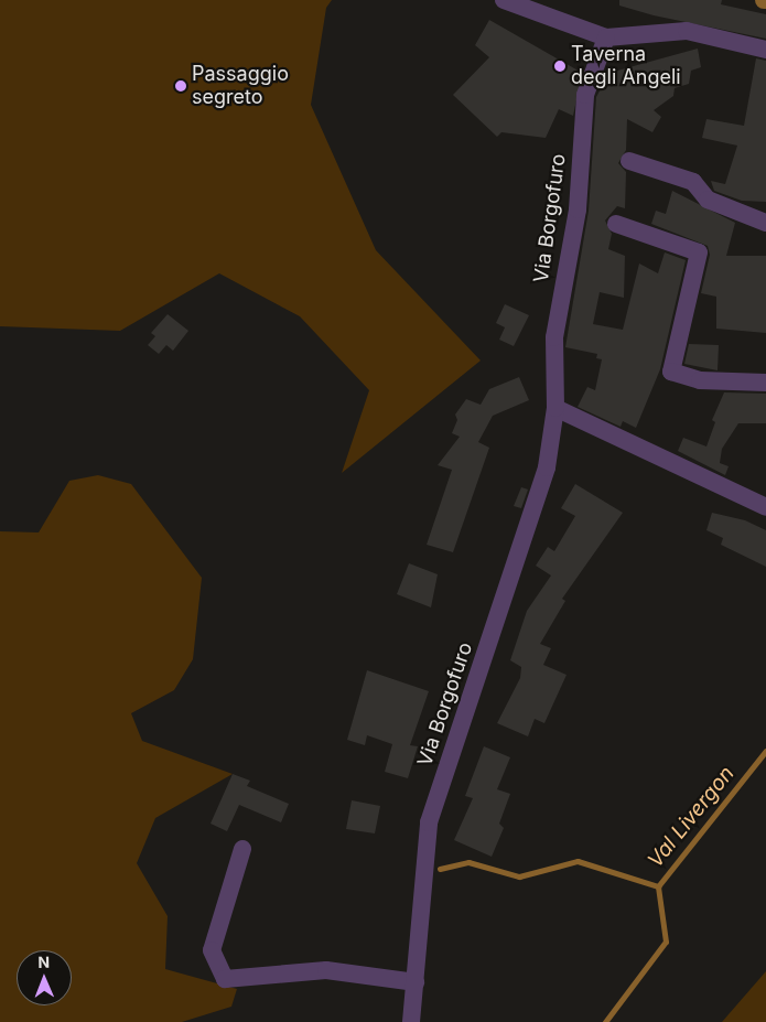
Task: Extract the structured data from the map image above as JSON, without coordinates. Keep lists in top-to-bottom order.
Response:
{
  "streets": {
    "street": ["Via Borgofuro"]
  },
  "water": ["Val Livergon"],
  "places": ["Taverna degli Angeli", "Passaggio segreto"],
  "north": "top"
}
